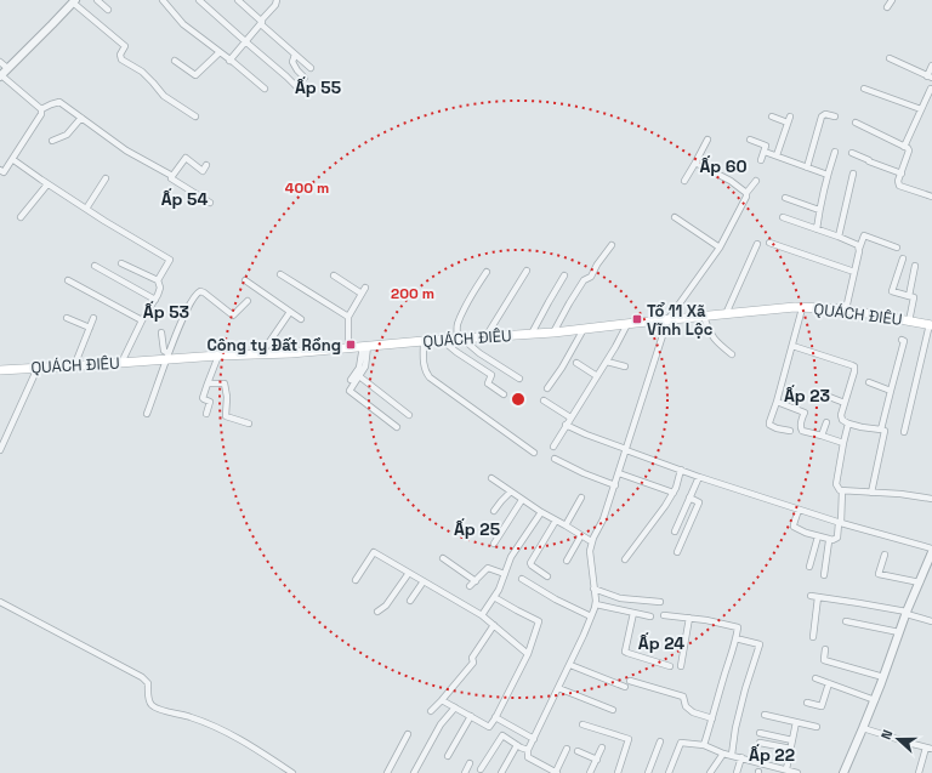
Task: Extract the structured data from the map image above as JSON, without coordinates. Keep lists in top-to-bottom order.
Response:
{
  "streets": {
    "main road": ["QUÁCH ĐIÊU"]
  },
  "districts": [
    "Ấp 55",
    "Ấp 60",
    "Ấp 54",
    "Ấp 53",
    "Ấp 23",
    "Ấp 25",
    "Ấp 24",
    "Ấp 22"
  ],
  "places": {
    "transit": ["Tổ 11 Xã Vĩnh Lộc", "Công ty Đất Rồng"]
  },
  "north": "left",
  "rings": ["400 m", "200 m"]
}
